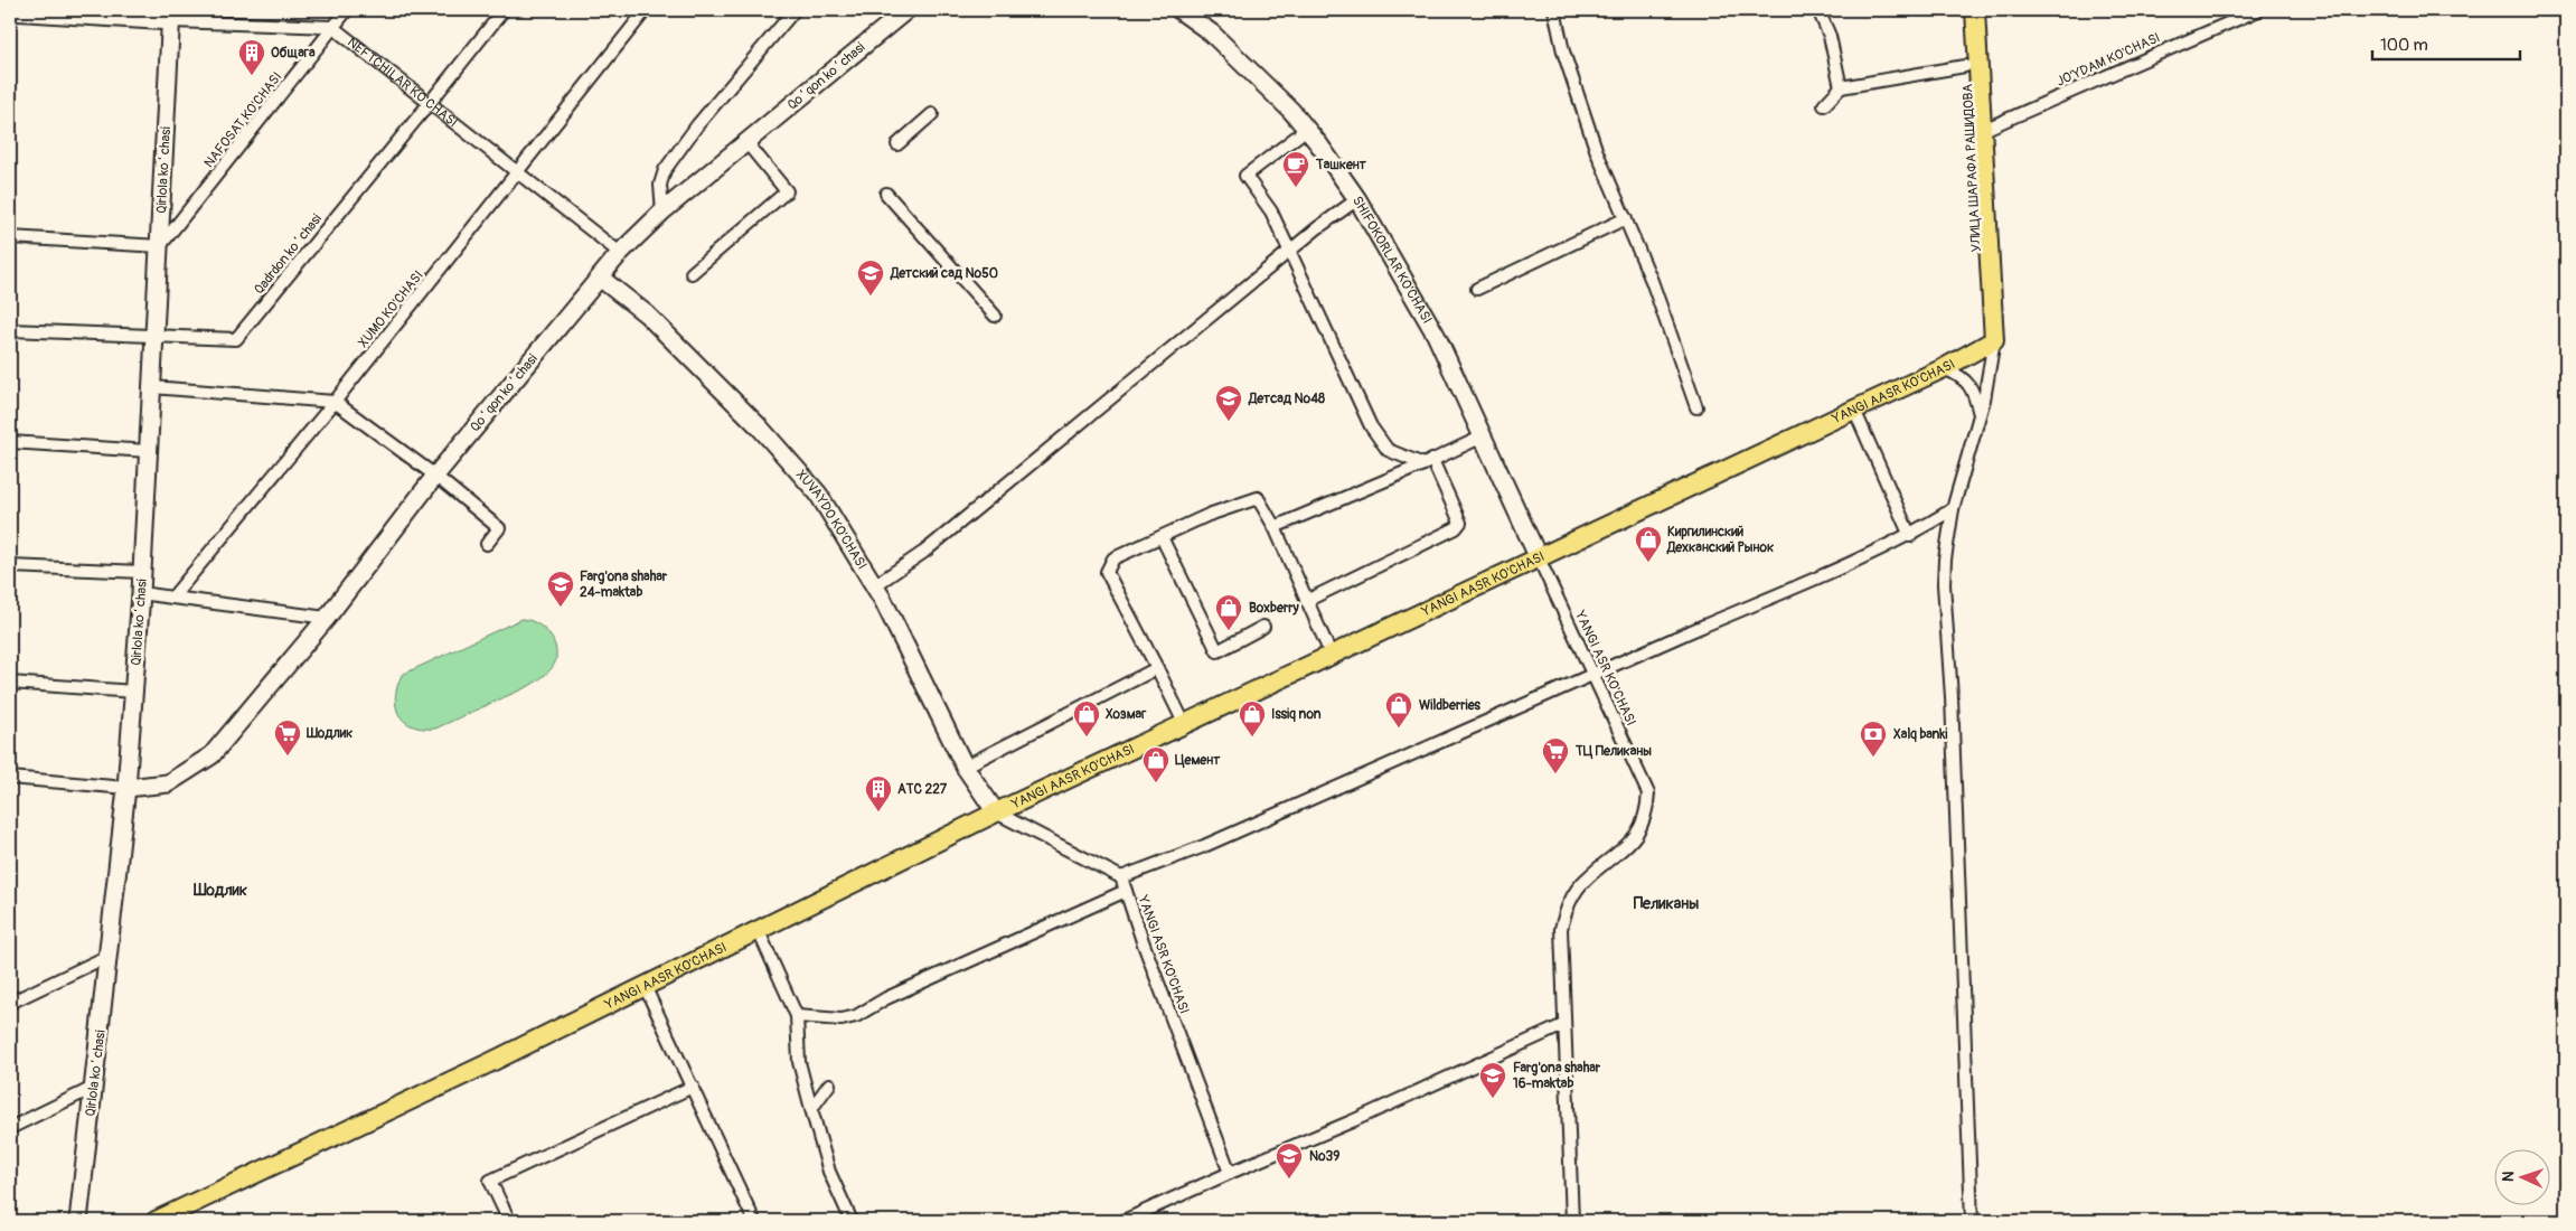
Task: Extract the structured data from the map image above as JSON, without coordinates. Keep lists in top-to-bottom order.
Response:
{
  "streets": {
    "main road": ["УЛИЦА ШАРАФА РАШИДОВА", "YANGI AASR KO'CHASI"],
    "street": [
      "JO'YDAM KO'CHASI",
      "Qoʻqon koʻchasi",
      "NEFTCHILAR KO'CHASI",
      "NAFOSAT KO'CHASI",
      "Qirlola koʻchasi",
      "Qadrdon koʻchasi",
      "SHIFOKORLAR KO'CHASI",
      "XUMO KO'CHASI",
      "XUVAYDO KO'CHASI",
      "YANGI ASR KO'CHASI"
    ]
  },
  "crossings": [
    ["JO'YDAM KO'CHASI", "УЛИЦА ШАРАФА РАШИДОВА"],
    ["Qoʻqon koʻchasi", "NEFTCHILAR KO'CHASI"],
    ["Qoʻqon koʻchasi", "Qirlola koʻchasi"],
    ["Qoʻqon koʻchasi", "XUVAYDO KO'CHASI"],
    ["NEFTCHILAR KO'CHASI", "NAFOSAT KO'CHASI"],
    ["NEFTCHILAR KO'CHASI", "Qirlola koʻchasi"],
    ["NEFTCHILAR KO'CHASI", "Qadrdon koʻchasi"],
    ["NEFTCHILAR KO'CHASI", "XUMO KO'CHASI"],
    ["NAFOSAT KO'CHASI", "Qirlola koʻchasi"],
    ["УЛИЦА ШАРАФА РАШИДОВА", "YANGI AASR KO'CHASI"],
    ["Qirlola koʻchasi", "Qadrdon koʻchasi"],
    ["SHIFOKORLAR KO'CHASI", "YANGI AASR KO'CHASI"],
    ["SHIFOKORLAR KO'CHASI", "YANGI ASR KO'CHASI"],
    ["YANGI AASR KO'CHASI", "XUVAYDO KO'CHASI"],
    ["YANGI AASR KO'CHASI", "YANGI ASR KO'CHASI"]
  ],
  "districts": ["Шодлик", "Пеликаны"],
  "places": {
    "building": ["Общага", "АТС 227"],
    "cafe": ["Ташкент"],
    "school or university": [
      "Детский сад №50",
      "Детсад №48",
      "Farg'ona shahar 24-maktab",
      "Farg'ona shahar 16-maktab",
      "№39"
    ],
    "shop": [
      "Киргилинский Дехканский Рынок",
      "Boxberry",
      "Wildberries",
      "Хозмаг",
      "Issiq non",
      "Цемент"
    ],
    "supermarket": ["Шодлик", "ТЦ Пеликаны"],
    "bank": ["Xalq banki"]
  },
  "scale_bar": "100 m",
  "north": "left"
}
